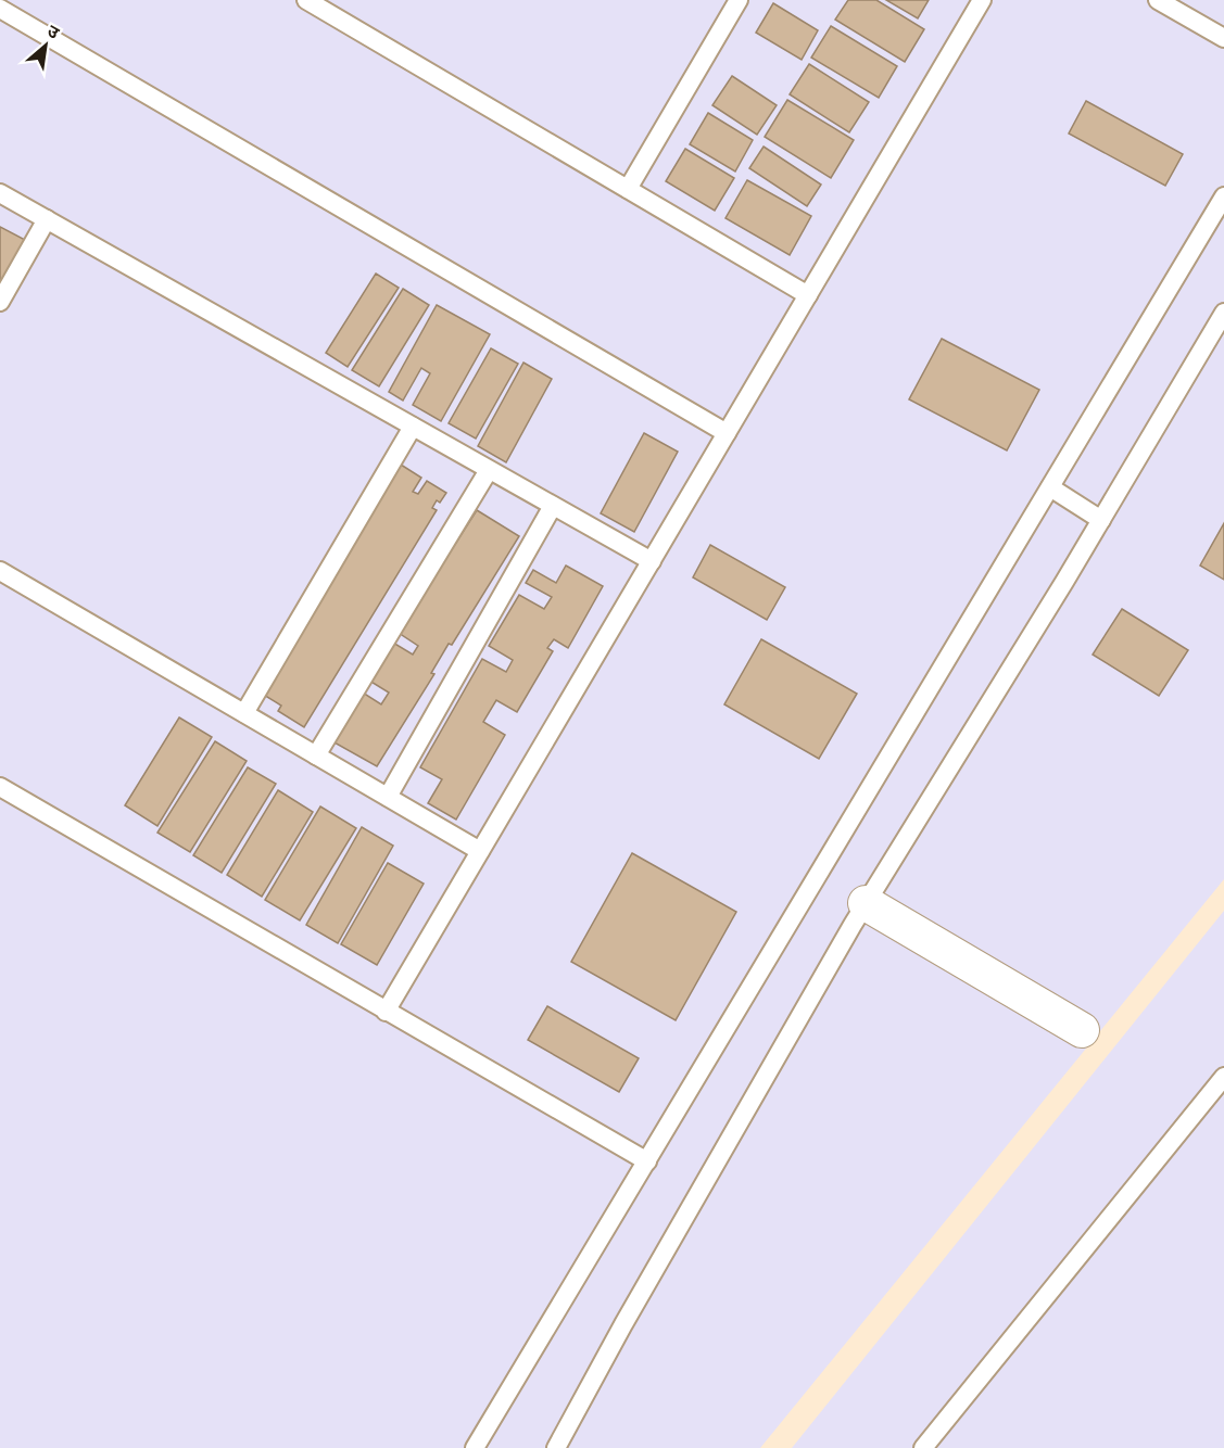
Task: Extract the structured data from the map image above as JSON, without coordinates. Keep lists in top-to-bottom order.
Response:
{
  "north": "top right"
}
